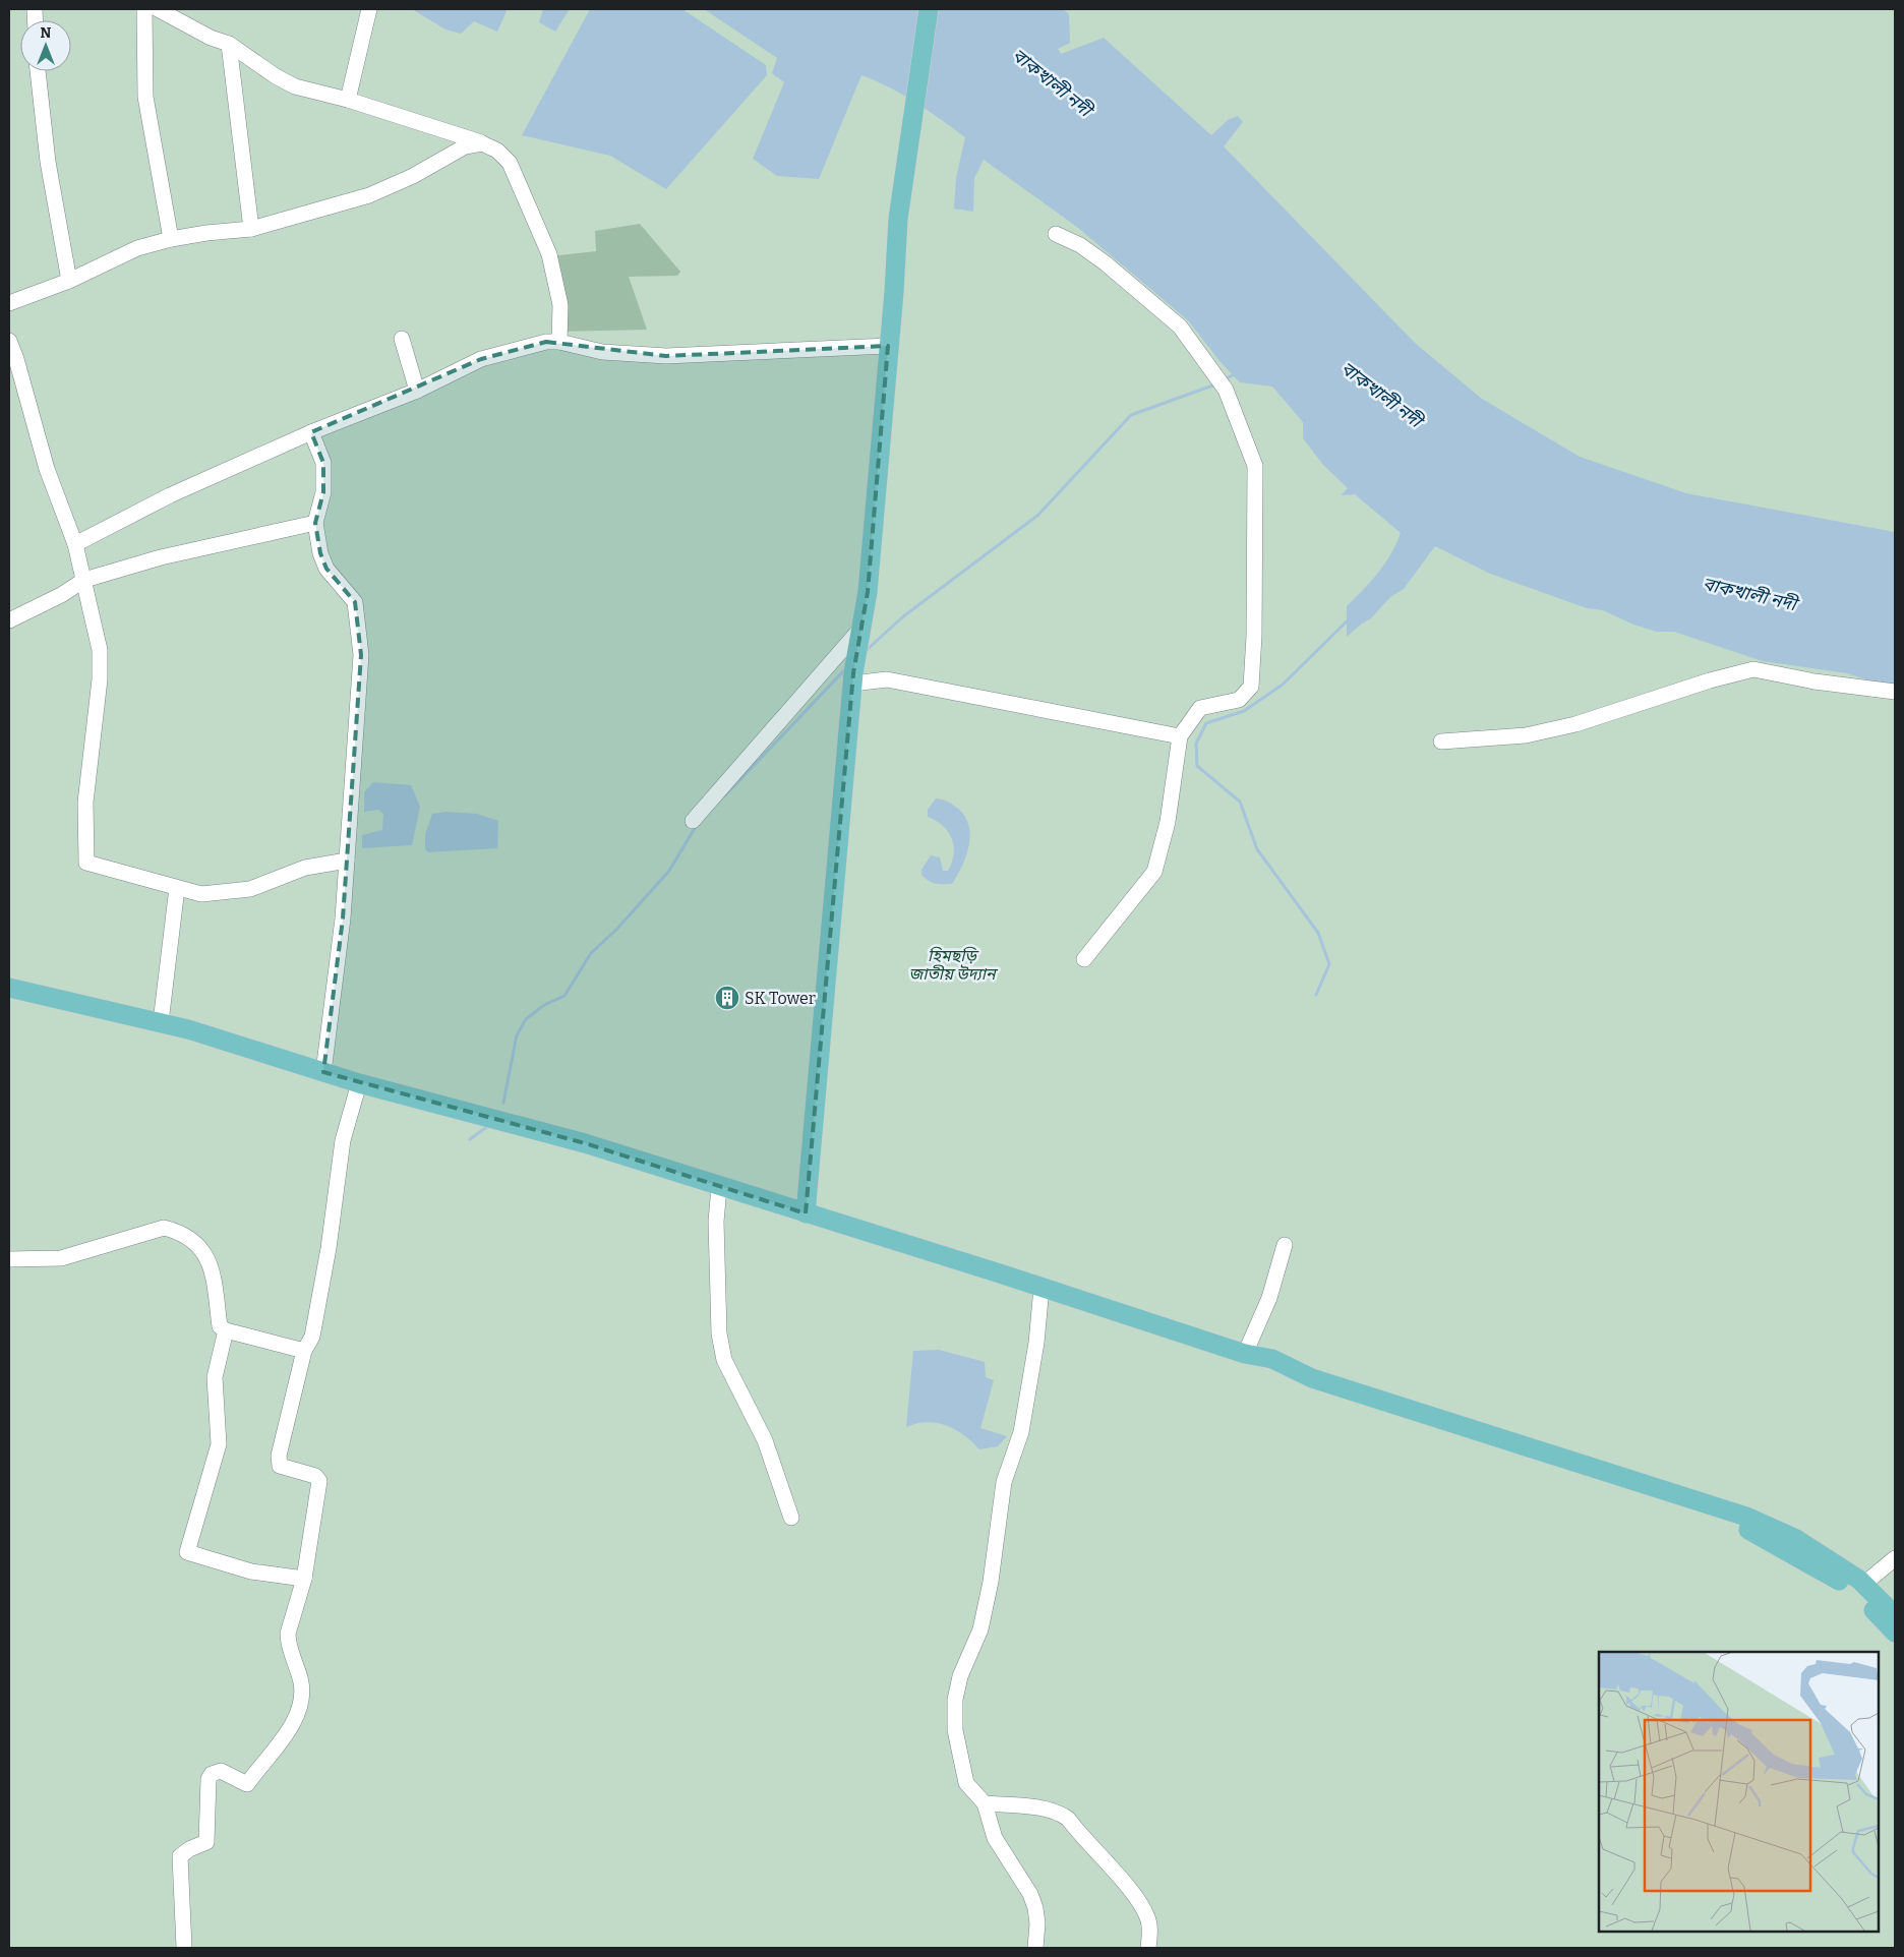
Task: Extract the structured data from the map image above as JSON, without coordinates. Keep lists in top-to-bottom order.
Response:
{
  "water": ["বাকখালী নদী"],
  "parks": ["হিমছড়ি জাতীয় উদ্যান"],
  "places": {
    "building": ["SK Tower"]
  },
  "north": "top"
}
